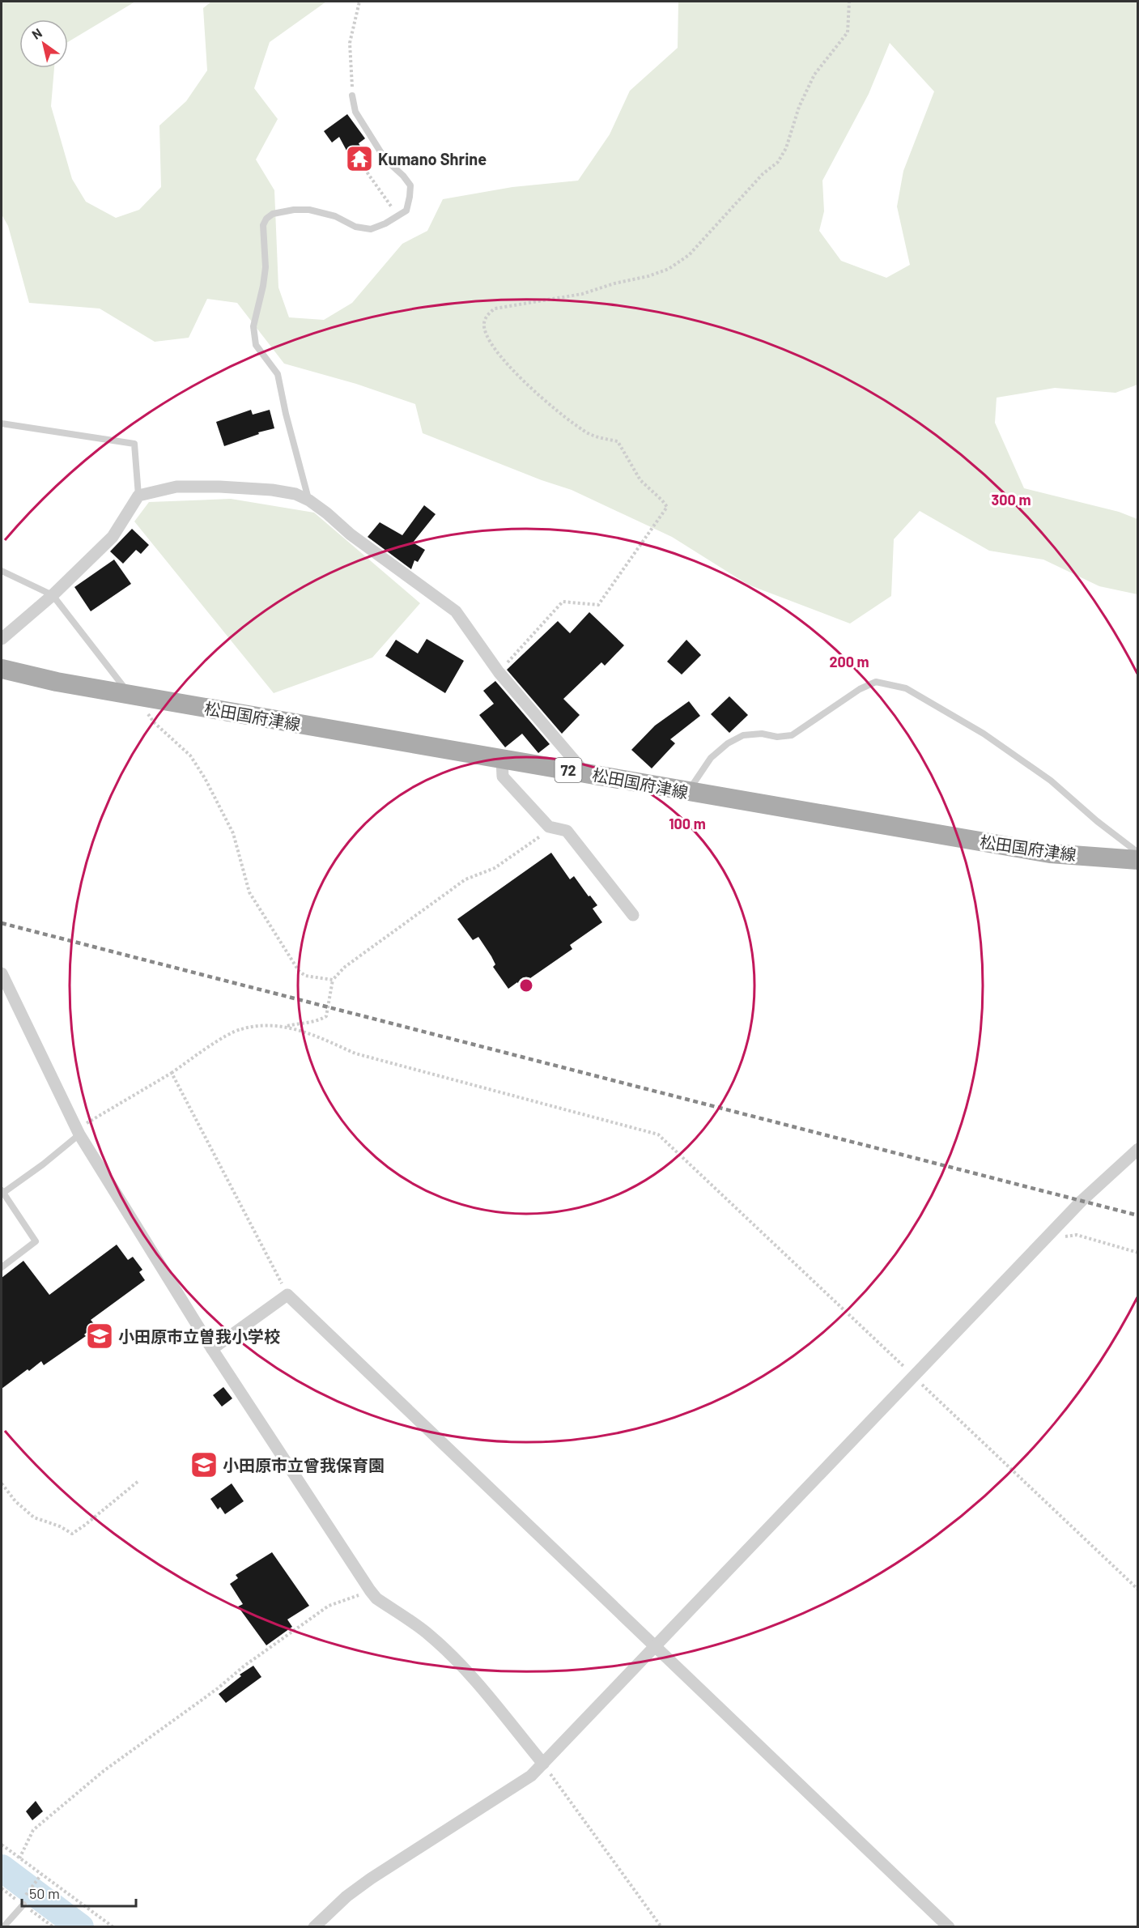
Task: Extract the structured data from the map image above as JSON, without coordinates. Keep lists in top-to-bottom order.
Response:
{
  "streets": {
    "main road": ["松田国府津線", "72"]
  },
  "places": {
    "temple": ["Kumano Shrine"],
    "school or university": ["小田原市立曽我小学校", "小田原市立曾我保育園"]
  },
  "scale_bar": "50 m",
  "north": "top left",
  "rings": ["300 m", "200 m", "100 m"]
}
